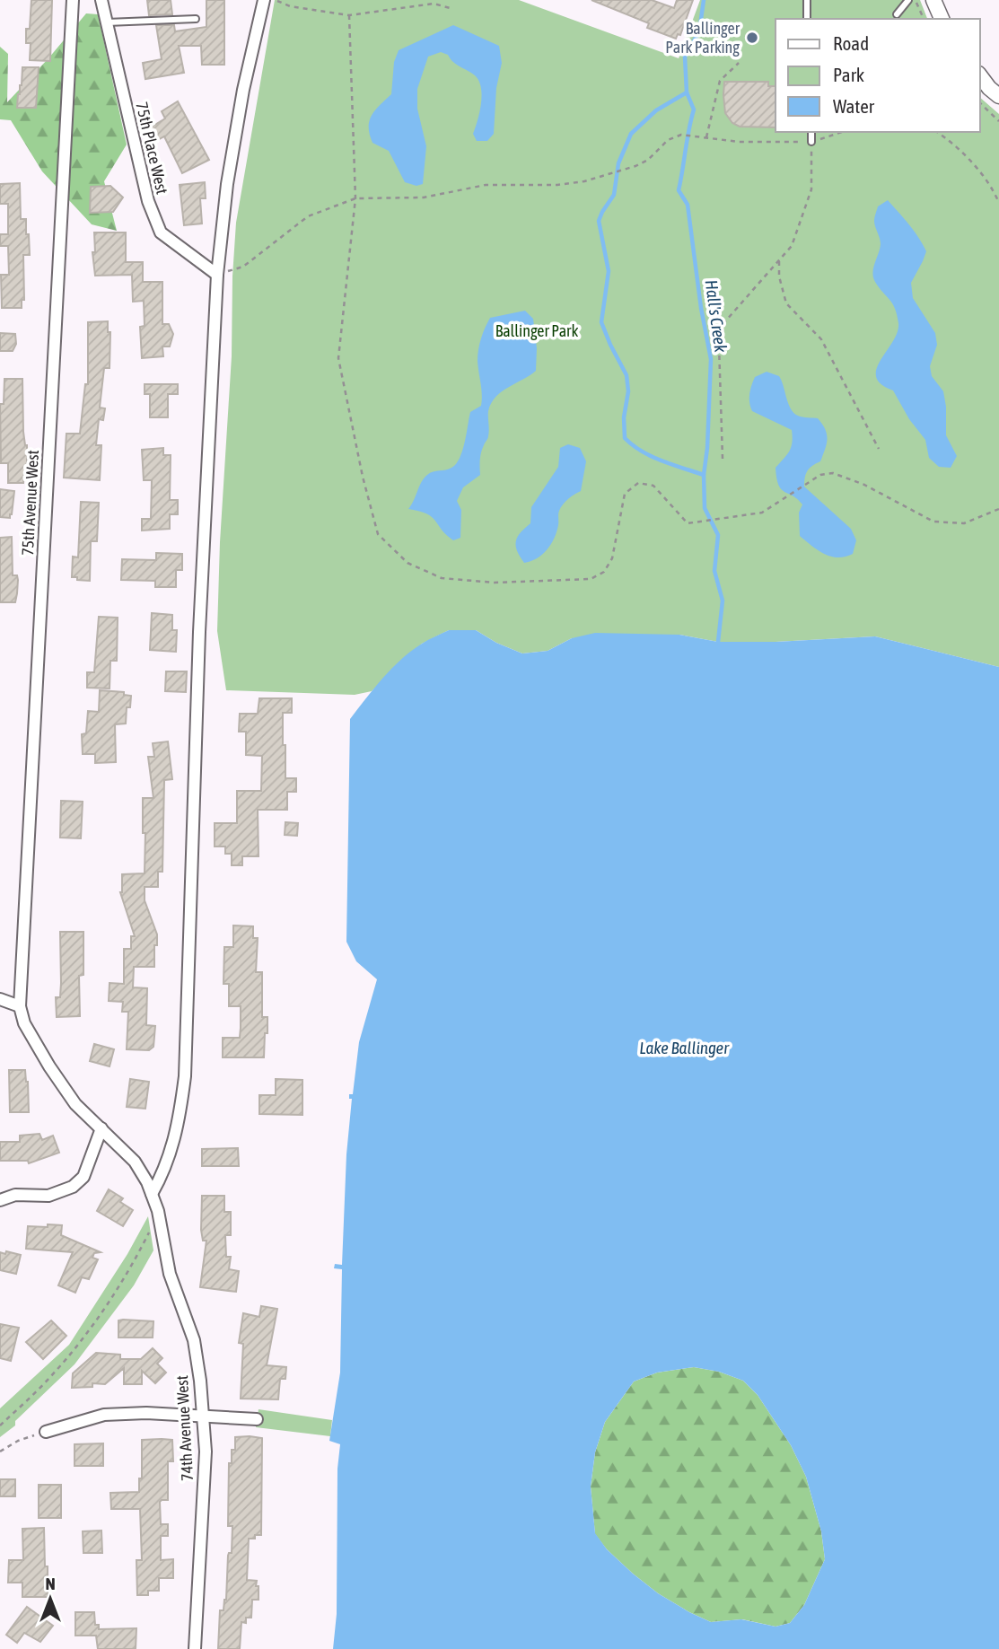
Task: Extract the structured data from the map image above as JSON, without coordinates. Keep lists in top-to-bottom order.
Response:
{
  "streets": {
    "street": ["75th Place West", "75th Avenue West", "74th Avenue West"]
  },
  "crossings": [
    ["75th Avenue West", "74th Avenue West"]
  ],
  "water": ["Hall's Creek", "Lake Ballinger"],
  "parks": ["Ballinger Park"],
  "places": ["Ballinger Park Parking"],
  "legend": ["Road", "Park", "Water"],
  "north": "top"
}
